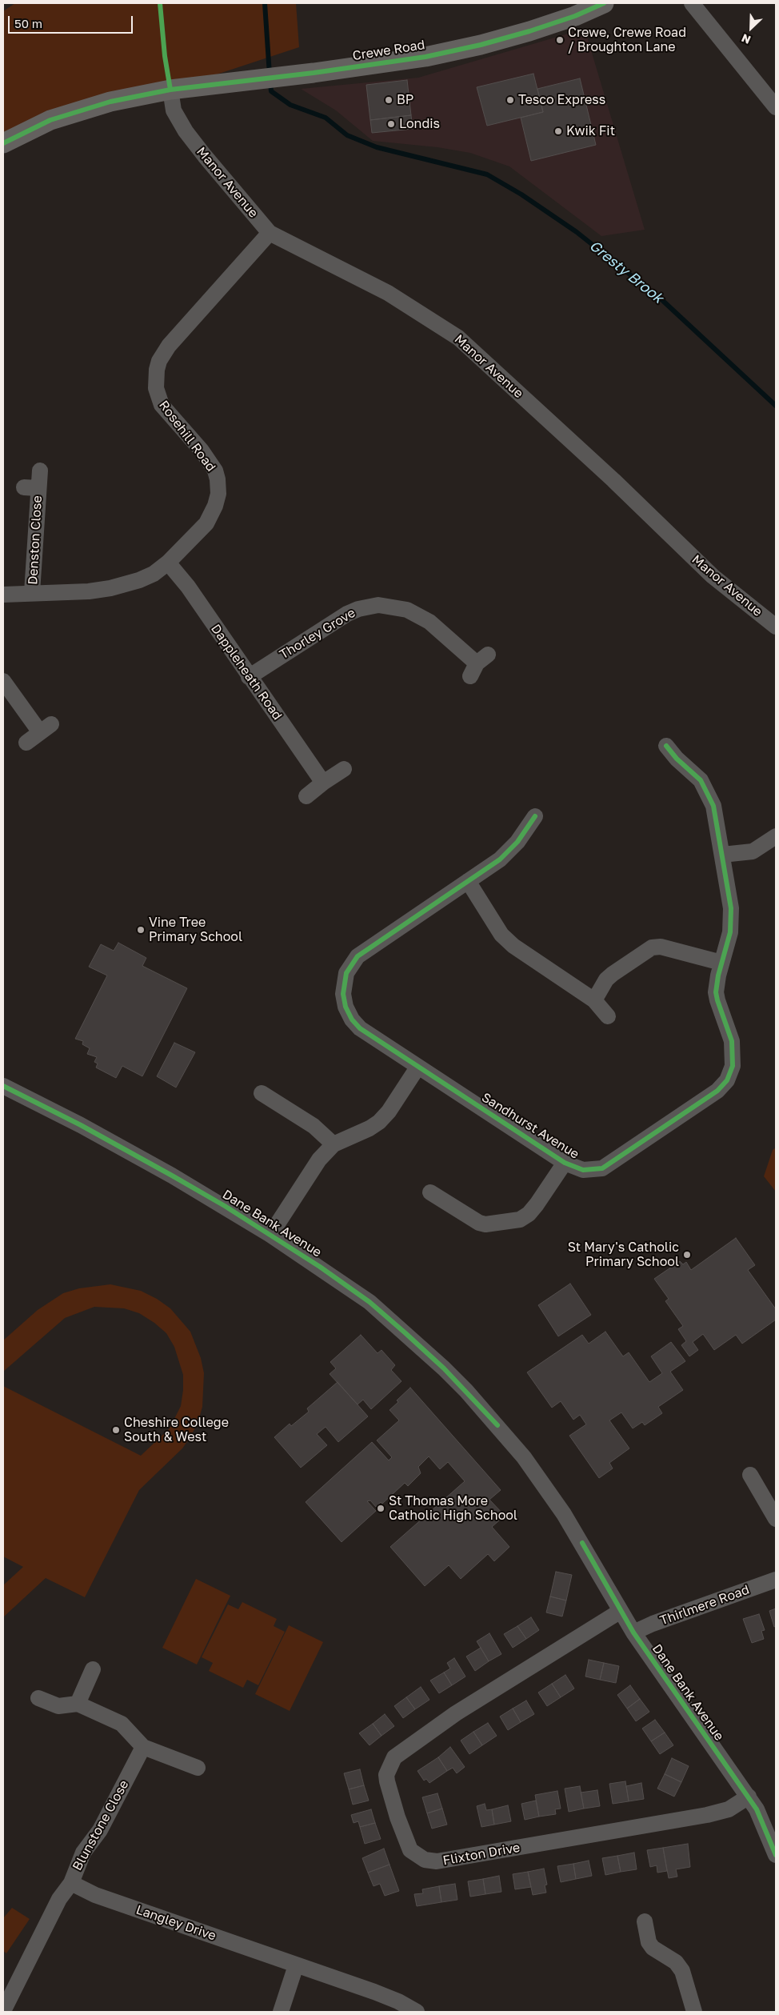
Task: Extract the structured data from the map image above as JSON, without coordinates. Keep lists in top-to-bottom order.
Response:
{
  "streets": {
    "main road": ["Crewe Road"],
    "street": [
      "Manor Avenue",
      "Rosehill Road",
      "Denston Close",
      "Thorley Grove",
      "Dappleheath Road",
      "Sandhurst Avenue",
      "Dane Bank Avenue",
      "Thirlmere Road",
      "Blunstone Close",
      "Flixton Drive",
      "Langley Drive"
    ]
  },
  "crossings": [
    ["Crewe Road", "Manor Avenue"],
    ["Manor Avenue", "Rosehill Road"],
    ["Rosehill Road", "Denston Close"],
    ["Rosehill Road", "Dappleheath Road"],
    ["Thorley Grove", "Dappleheath Road"],
    ["Dane Bank Avenue", "Thirlmere Road"],
    ["Dane Bank Avenue", "Flixton Drive"],
    ["Blunstone Close", "Langley Drive"]
  ],
  "water": ["Gresty Brook"],
  "places": [
    "Crewe, Crewe Road / Broughton Lane",
    "BP",
    "Tesco Express",
    "Londis",
    "Kwik Fit",
    "Vine Tree Primary School",
    "St Mary's Catholic Primary School",
    "Cheshire College South & West",
    "St Thomas More Catholic High School"
  ],
  "scale_bar": "50 m",
  "north": "bottom left"
}
